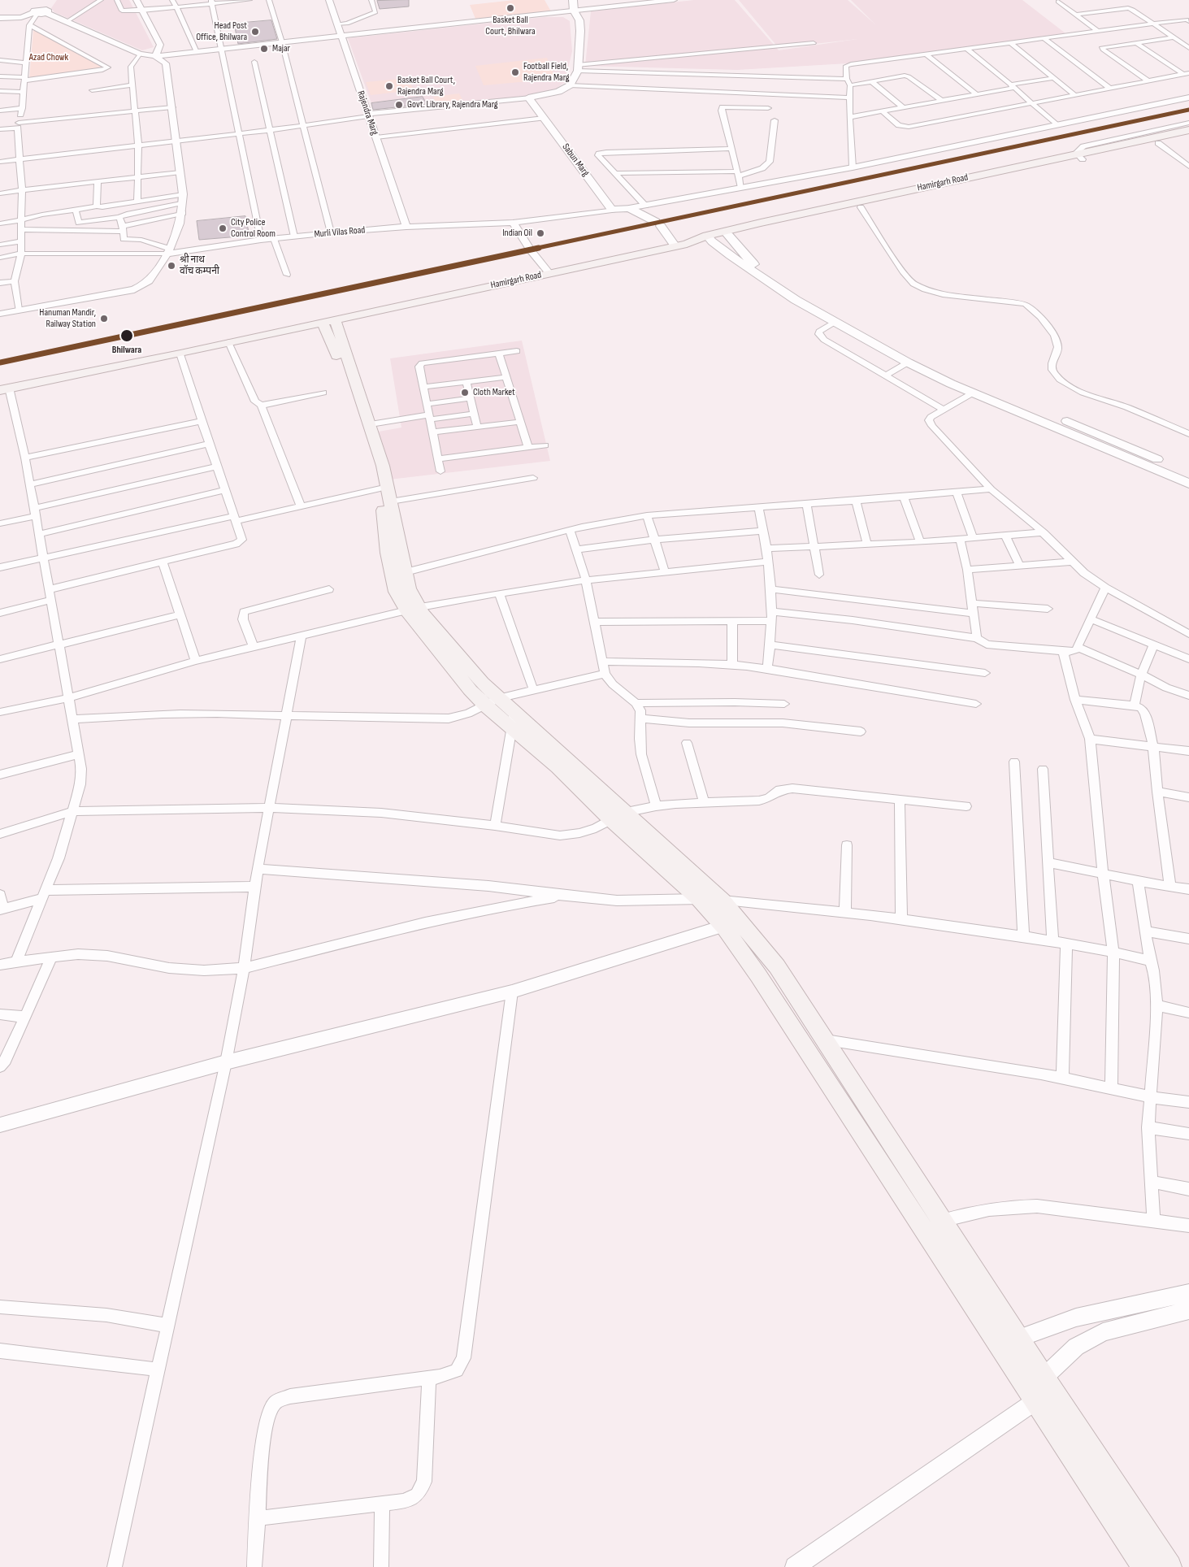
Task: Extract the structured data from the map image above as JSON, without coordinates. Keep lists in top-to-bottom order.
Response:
{
  "streets": {
    "main road": ["Sabun Marg", "Hamirgarh Road"],
    "street": ["Rajendra Marg", "Murli Vilas Road"]
  },
  "crossings": [
    ["Rajendra Marg", "Murli Vilas Road"],
    ["Sabun Marg", "Murli Vilas Road"]
  ],
  "parks": ["Azad Chowk"],
  "places": [
    "Basket Ball Court, Bhilwara",
    "Head Post Office, Bhilwara",
    "Majar",
    "Football Field, Rajendra Marg",
    "Basket Ball Court, Rajendra Marg",
    "Govt. Library, Rajendra Marg",
    "City Police Control Room",
    "Indian Oil",
    "श्री नाथ वॉच कम्पनी",
    "Hanuman Mandir, Railway Station",
    "Bhilwara",
    "Cloth Market"
  ]
}
